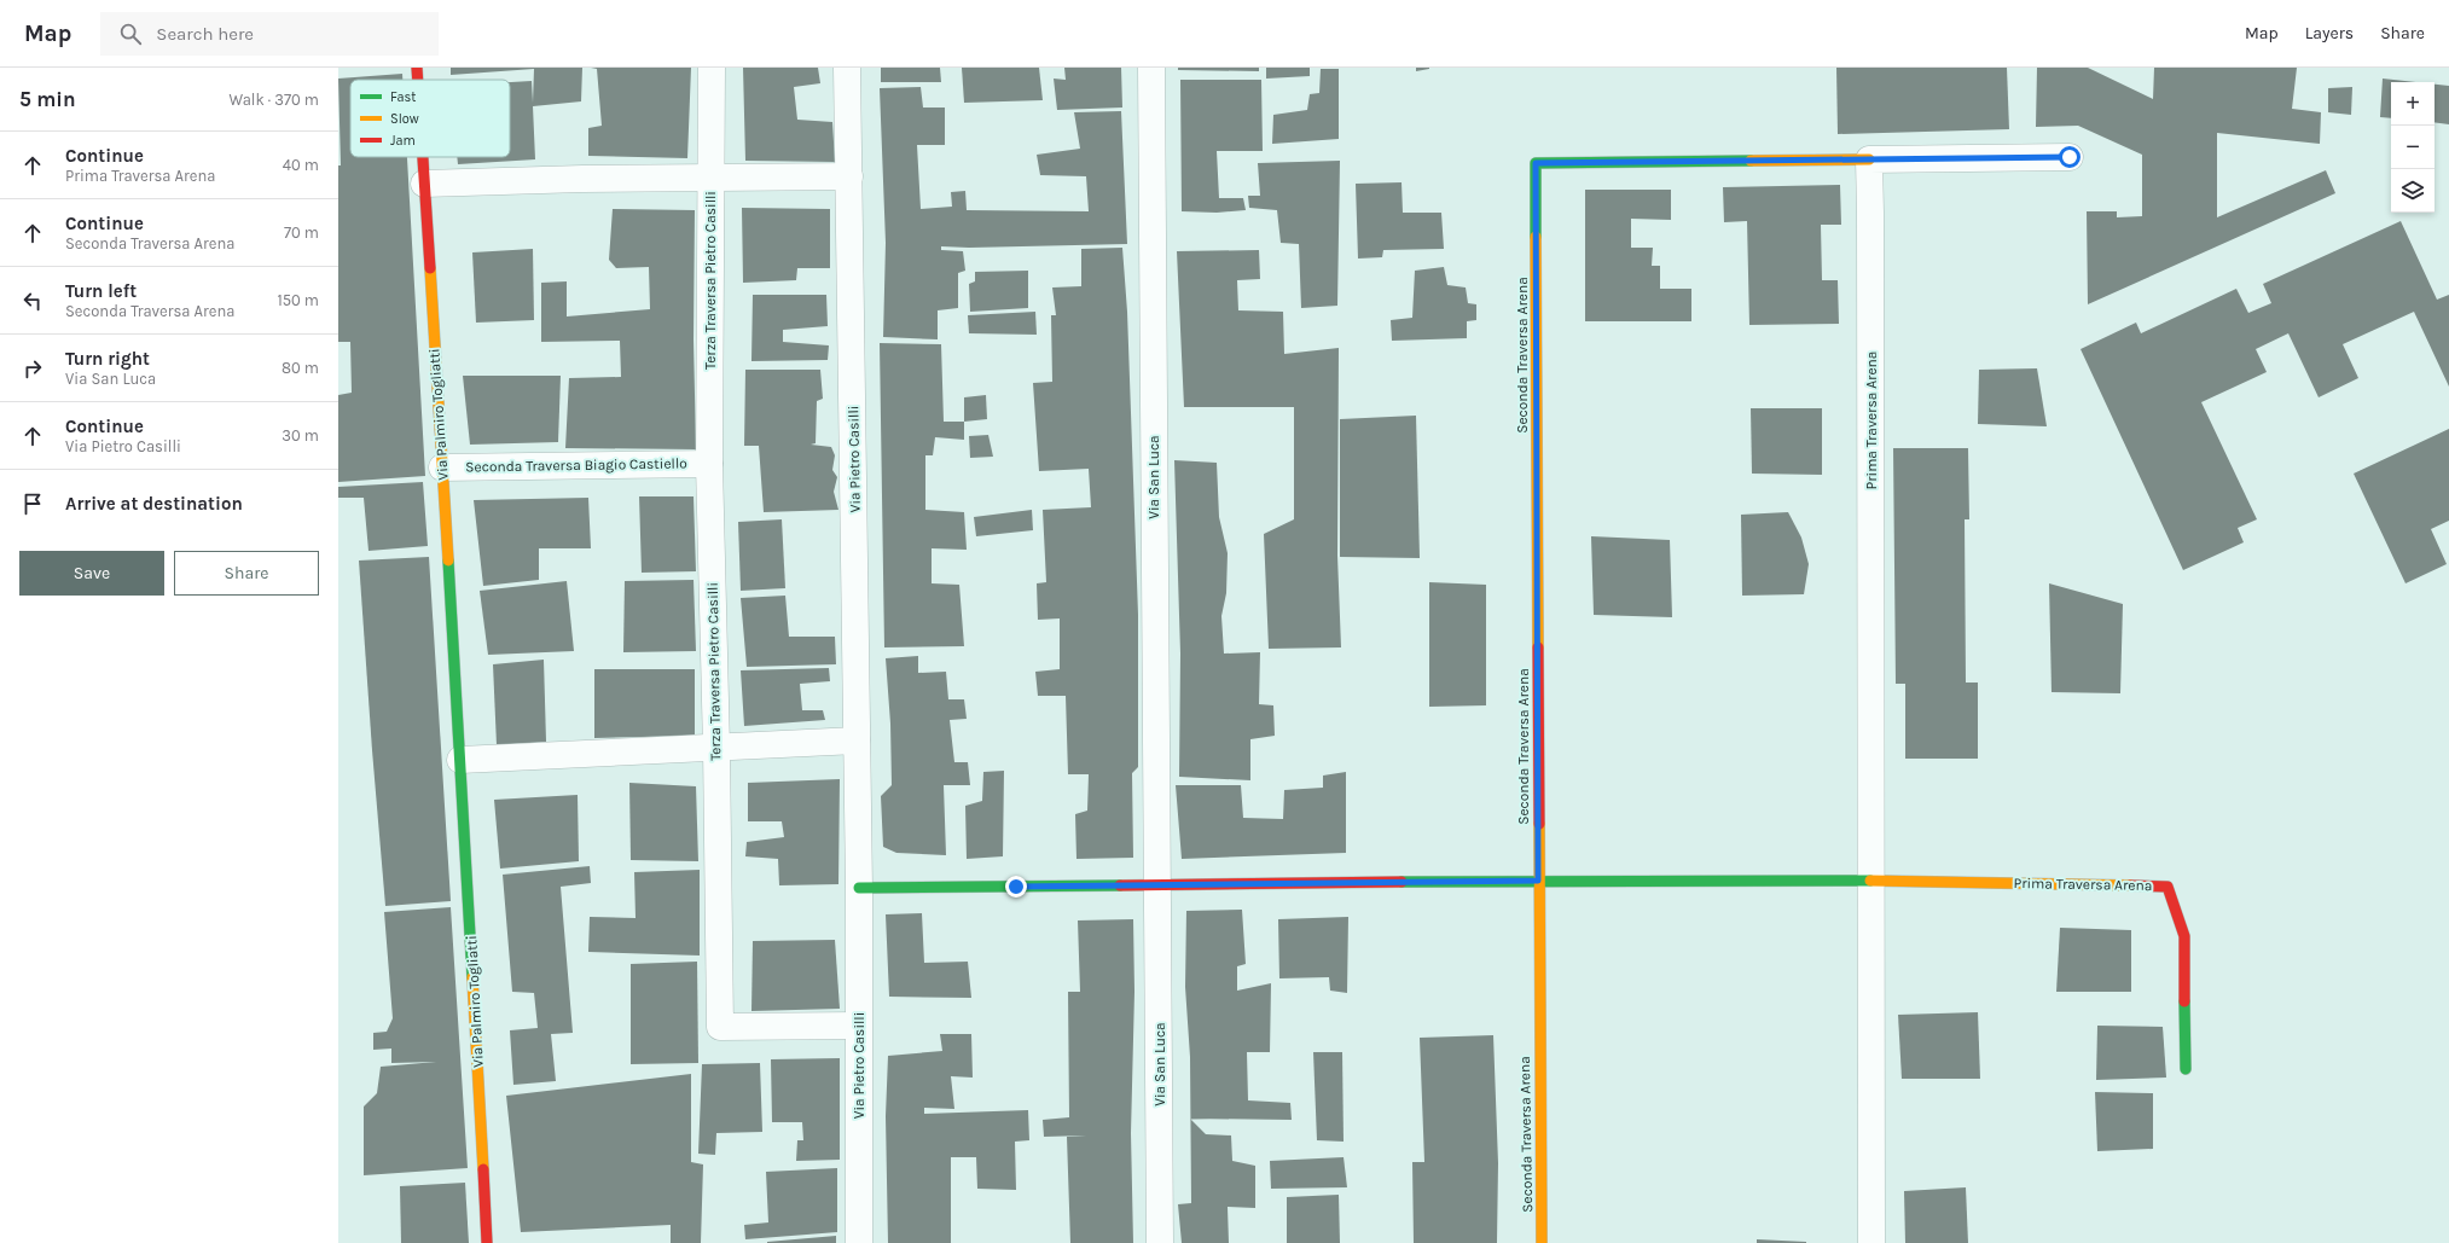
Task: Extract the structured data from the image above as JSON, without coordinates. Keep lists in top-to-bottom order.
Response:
{
  "streets": {
    "street": [
      "Terza Traversa Pietro Casilli",
      "Seconda Traversa Arena",
      "Via Palmiro Togliatti",
      "Prima Traversa Arena",
      "Via Pietro Casilli",
      "Seconda Traversa Biagio Castiello",
      "Via San Luca"
    ]
  },
  "crossings": [
    ["Terza Traversa Pietro Casilli", "Via Palmiro Togliatti"],
    ["Terza Traversa Pietro Casilli", "Via Pietro Casilli"],
    ["Terza Traversa Pietro Casilli", "Seconda Traversa Biagio Castiello"],
    ["Seconda Traversa Arena", "Prima Traversa Arena"],
    ["Via Palmiro Togliatti", "Seconda Traversa Biagio Castiello"]
  ],
  "legend": ["Fast", "Slow", "Jam"],
  "page": {
    "header": "Map",
    "search": "Search here",
    "nav": ["Map", "Layers", "Share"],
    "heading": ["5 min", "Walk · 370 m"],
    "map_buttons": ["+", "−"],
    "list": [
      ["Continue", "Prima Traversa Arena", "40 m"],
      ["Continue", "Seconda Traversa Arena", "70 m"],
      ["Turn left", "Seconda Traversa Arena", "150 m"],
      ["Turn right", "Via San Luca", "80 m"],
      ["Continue", "Via Pietro Casilli", "30 m"],
      "Arrive at destination"
    ],
    "buttons": ["Save", "Share"]
  }
}
